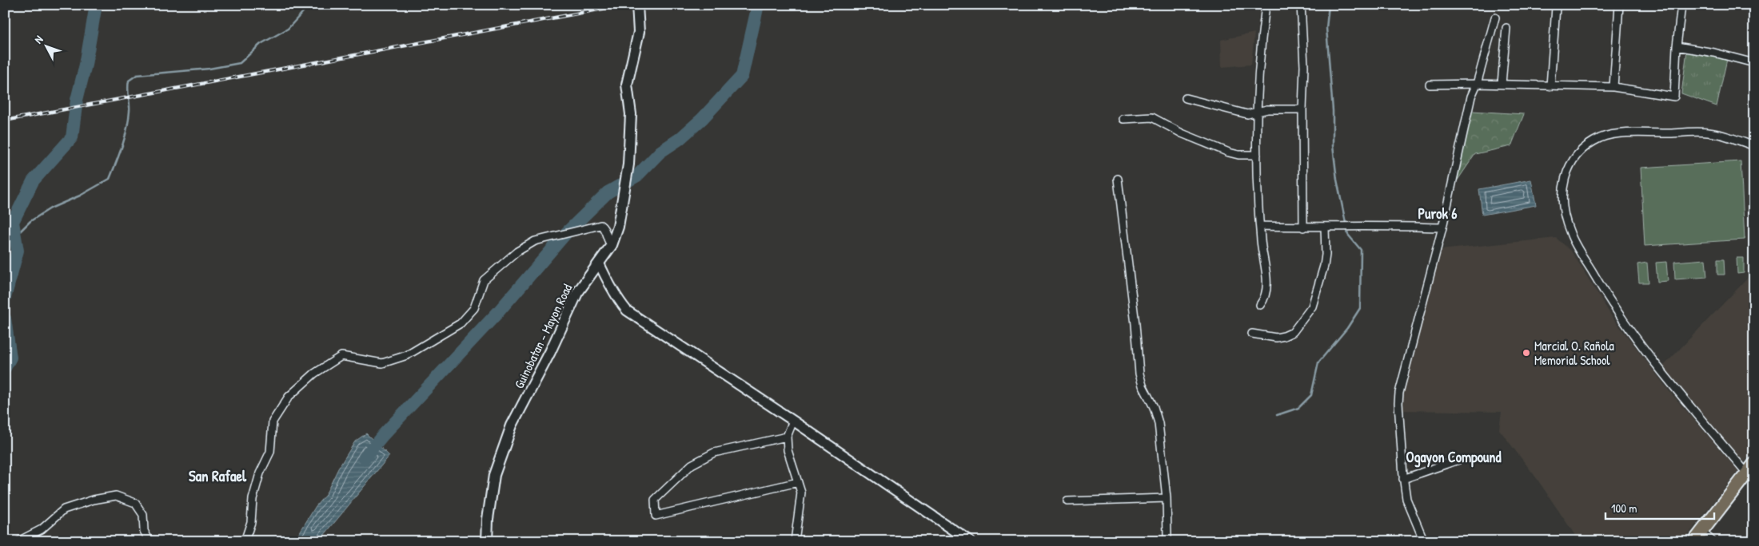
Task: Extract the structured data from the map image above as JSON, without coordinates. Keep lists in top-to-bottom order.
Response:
{
  "streets": {
    "main road": ["Guinobatan - Mayon Road"]
  },
  "districts": ["Purok 6", "Ogayon Compound", "San Rafael"],
  "places": ["Marcial O. Rañola Memorial School"],
  "scale_bar": "100 m",
  "north": "top left"
}
